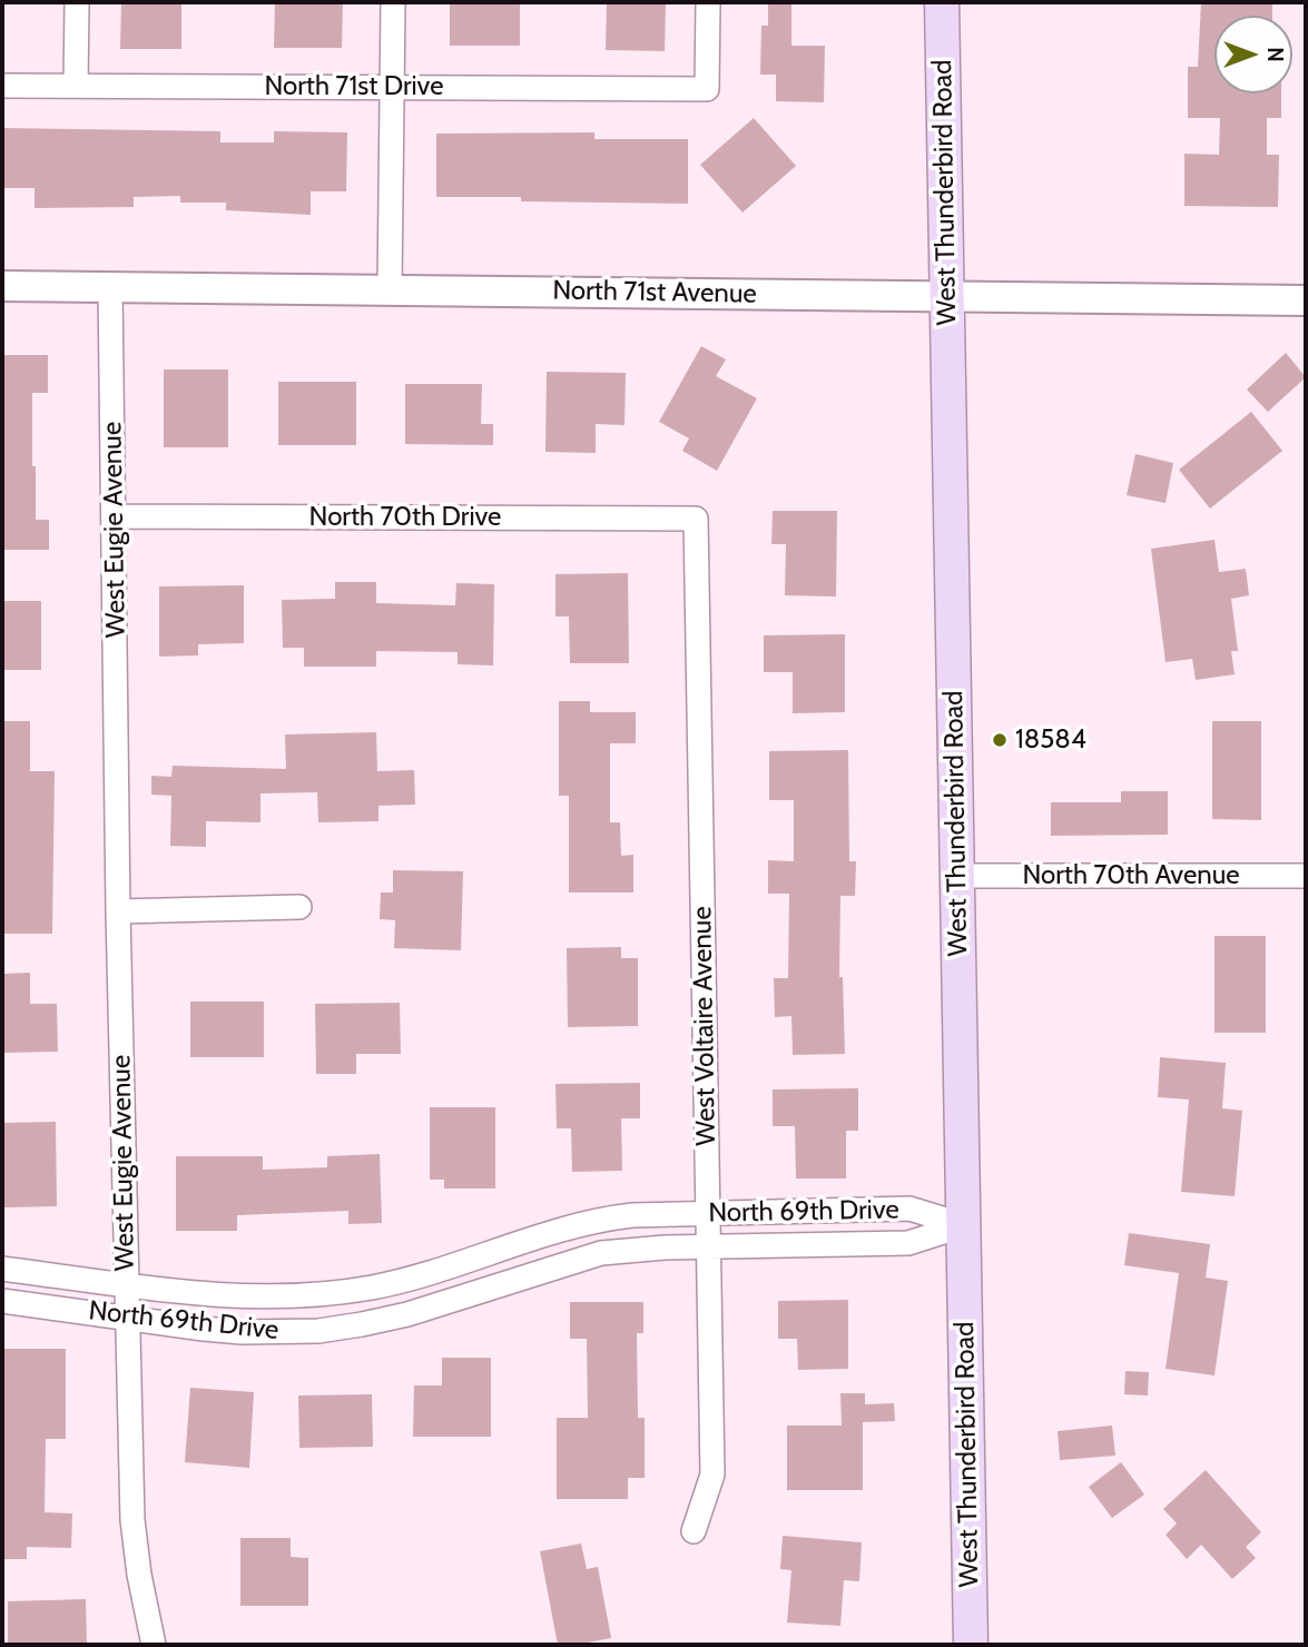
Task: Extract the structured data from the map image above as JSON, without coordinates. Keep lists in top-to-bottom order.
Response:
{
  "streets": {
    "main road": ["West Thunderbird Road"],
    "street": [
      "North 71st Drive",
      "North 71st Avenue",
      "North 70th Drive",
      "West Eugie Avenue",
      "North 70th Avenue",
      "West Voltaire Avenue",
      "North 69th Drive"
    ]
  },
  "crossings": [
    ["West Thunderbird Road", "North 71st Avenue"],
    ["West Thunderbird Road", "North 70th Avenue"],
    ["West Thunderbird Road", "North 69th Drive"],
    ["North 71st Avenue", "West Eugie Avenue"],
    ["North 70th Drive", "West Eugie Avenue"],
    ["North 70th Drive", "West Voltaire Avenue"],
    ["West Eugie Avenue", "North 69th Drive"],
    ["West Voltaire Avenue", "North 69th Drive"]
  ],
  "places": ["18584"],
  "north": "right"
}
